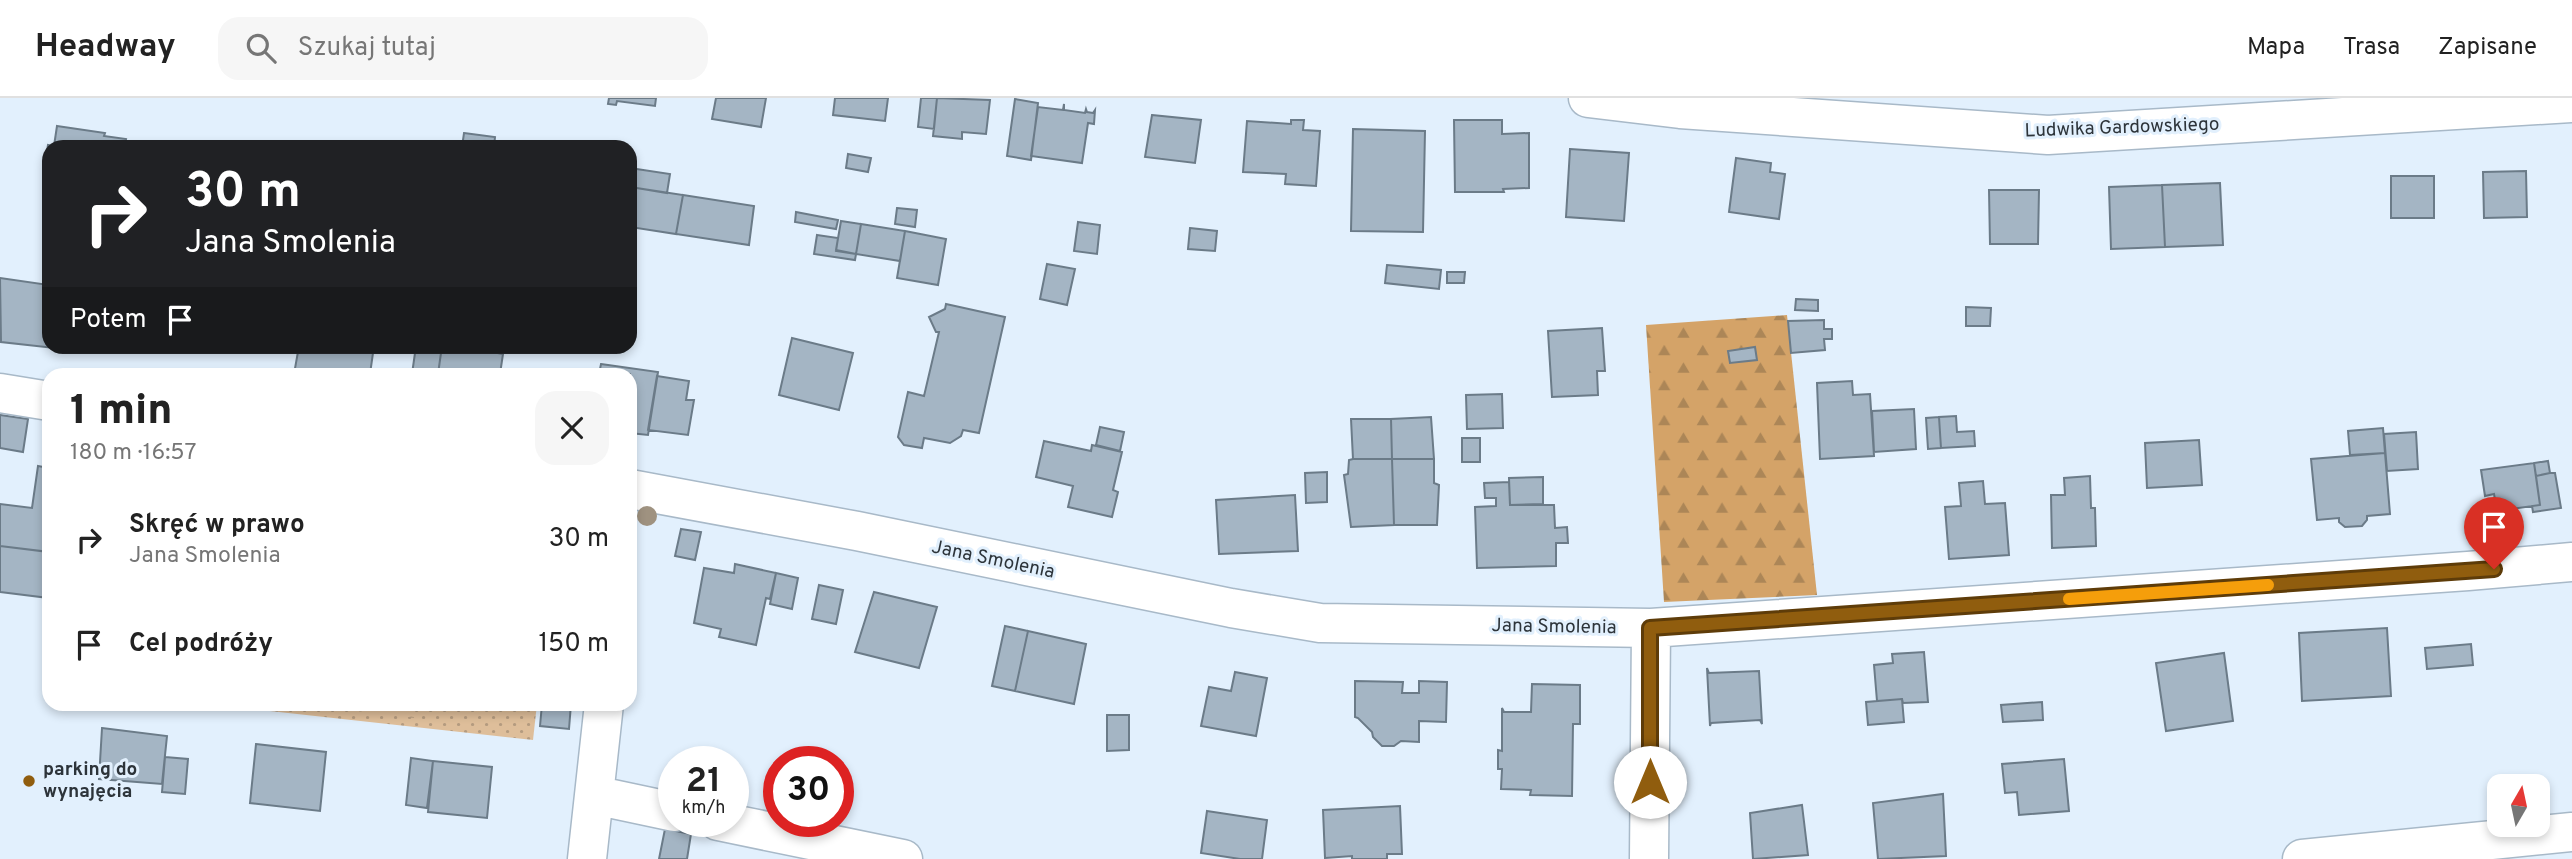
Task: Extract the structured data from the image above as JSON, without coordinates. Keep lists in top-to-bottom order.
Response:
{
  "streets": {
    "street": ["Ludwika Gardowskiego", "Jana Smolenia"]
  },
  "places": ["parking do wynajęcia"],
  "north": "top",
  "page": {
    "header": "Headway",
    "search": "Szukaj tutaj",
    "nav": ["Mapa", "Trasa", "Zapisane"],
    "turn": ["30 m", "Jana Smolenia"],
    "then": "Potem",
    "heading": ["1 min", "180 m · 16:57"],
    "list": [
      {
        "name": "Skręć w prawo",
        "note": "Jana Smolenia",
        "value": "30 m"
      },
      {
        "name": "Cel podróży",
        "value": "150 m"
      }
    ],
    "speed": "21 km/h",
    "limit": "30"
  }
}
